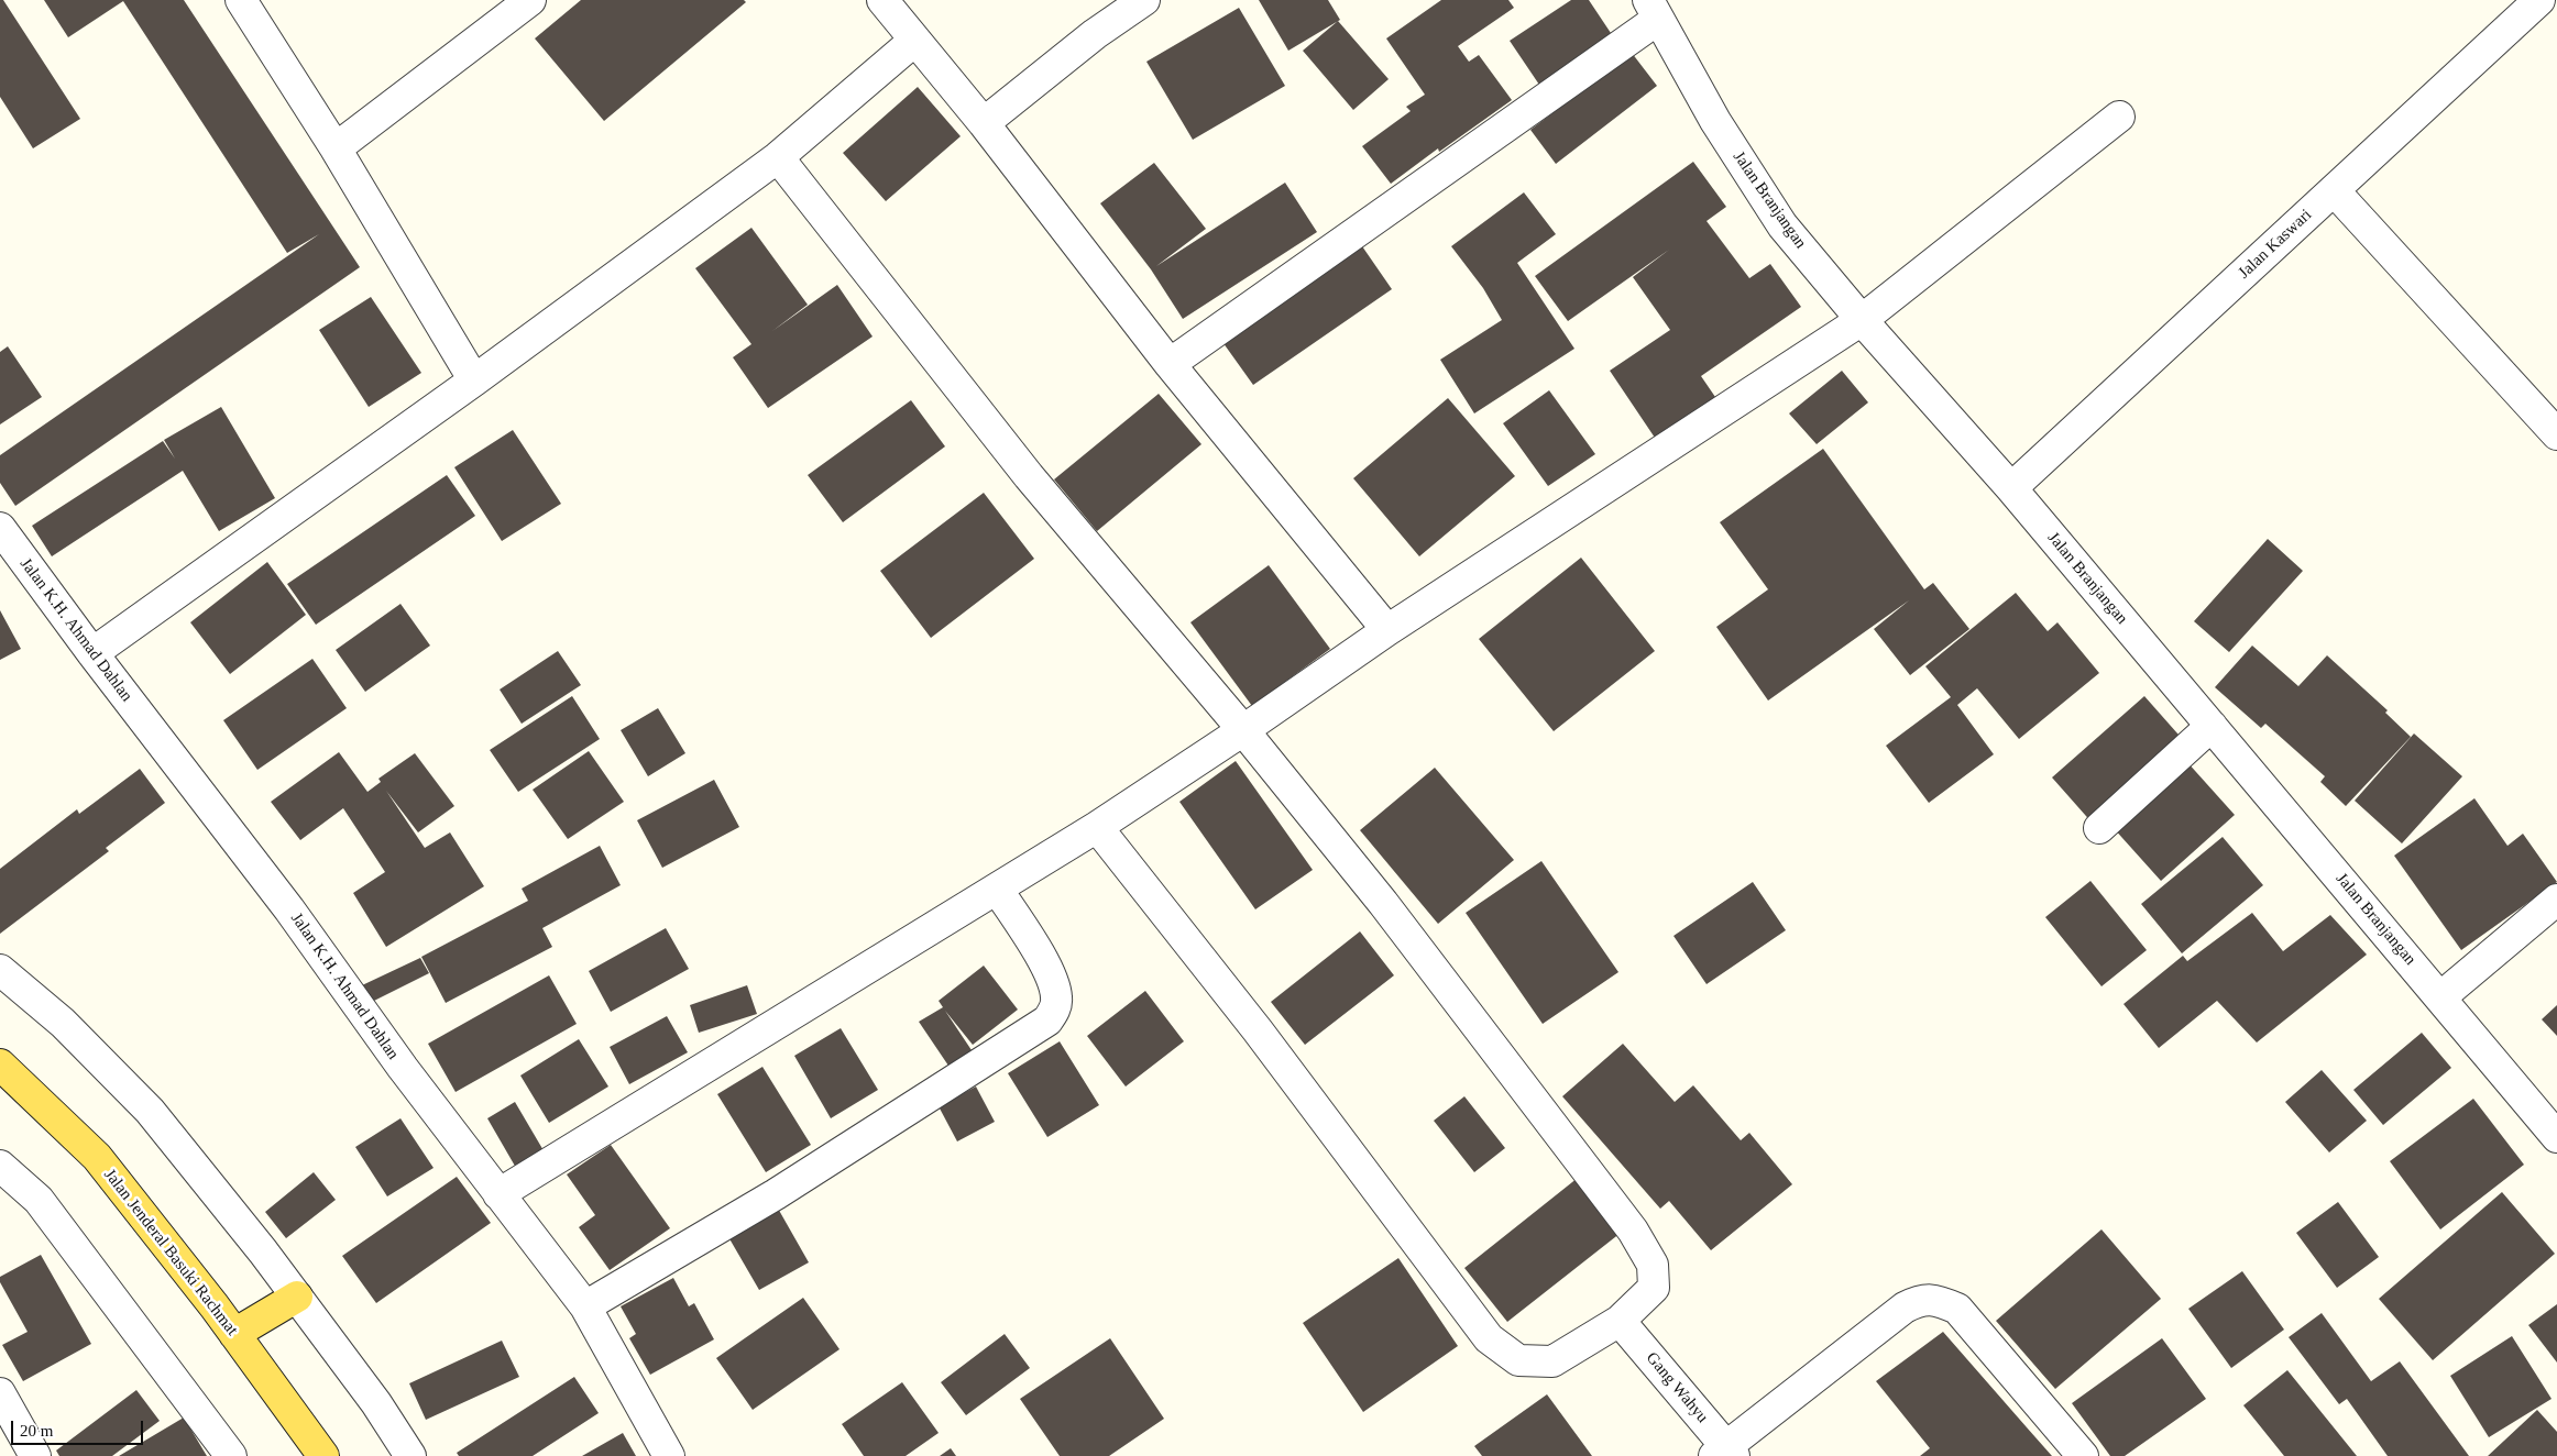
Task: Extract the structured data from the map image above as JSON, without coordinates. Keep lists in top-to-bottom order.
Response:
{
  "streets": {
    "main road": ["Jalan Jenderal Basuki Rachmat"],
    "street": [
      "Jalan Branjangan",
      "Jalan Kaswari",
      "Jalan K.H. Ahmad Dahlan",
      "Gang Wahyu"
    ]
  },
  "crossings": [
    ["Jalan Branjangan", "Jalan Kaswari"]
  ],
  "scale_bar": "20 m"
}
